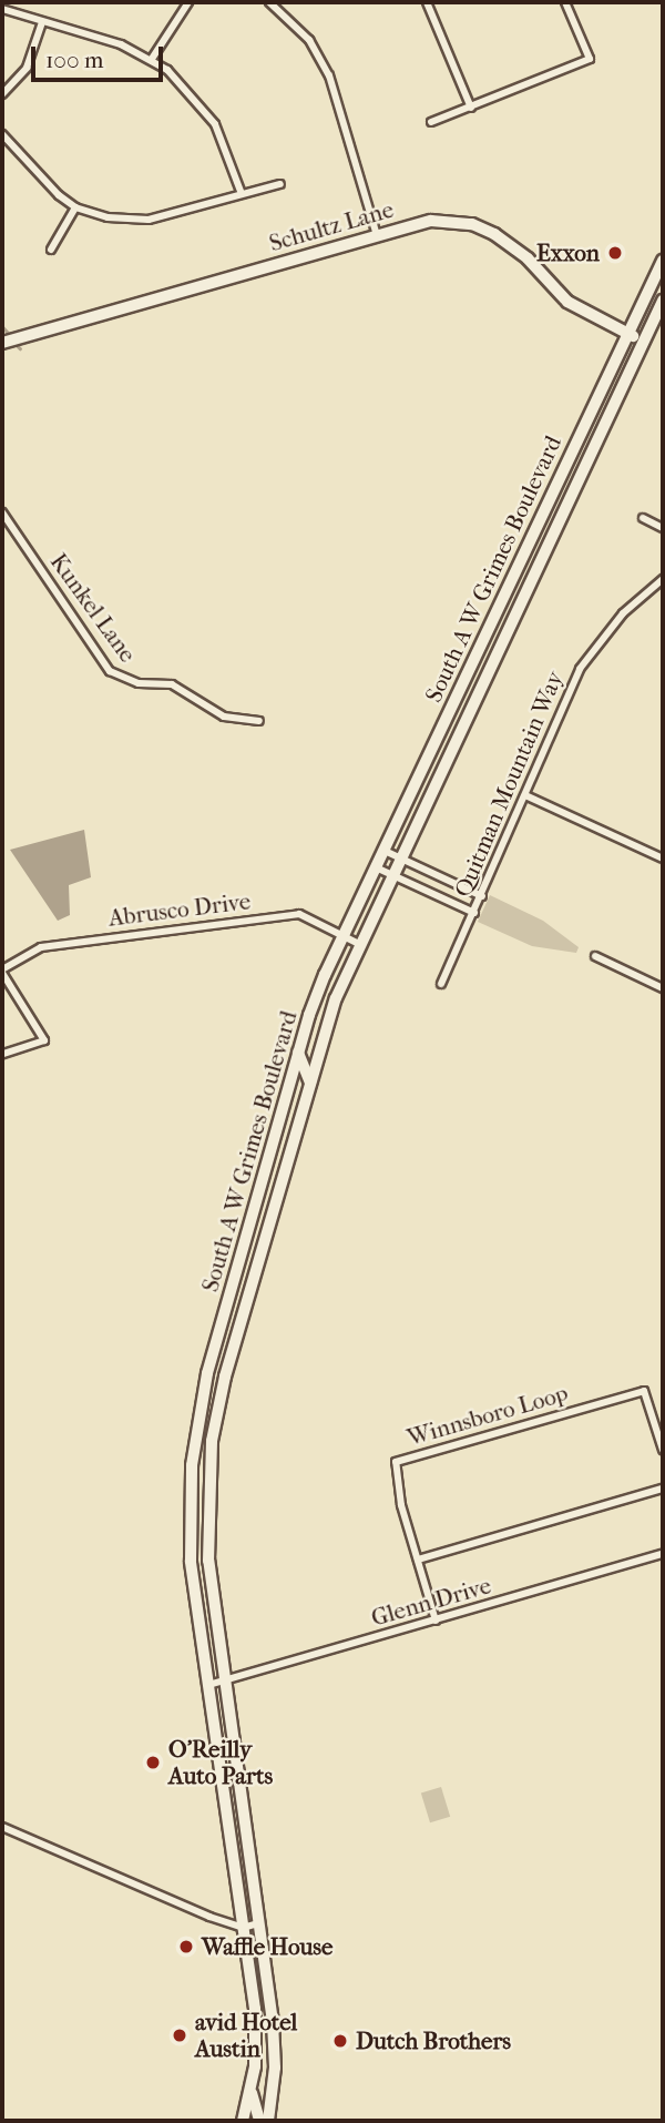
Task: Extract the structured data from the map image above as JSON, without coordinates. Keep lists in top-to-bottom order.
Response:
{
  "streets": {
    "main road": ["Schultz Lane", "South A W Grimes Boulevard"],
    "street": [
      "Kunkel Lane",
      "Quitman Mountain Way",
      "Abrusco Drive",
      "Winnsboro Loop",
      "Glenn Drive"
    ]
  },
  "crossings": [
    ["Schultz Lane", "South A W Grimes Boulevard"],
    ["South A W Grimes Boulevard", "Abrusco Drive"],
    ["South A W Grimes Boulevard", "Glenn Drive"],
    ["Winnsboro Loop", "Glenn Drive"]
  ],
  "places": [
    "Exxon",
    "O'Reilly Auto Parts",
    "Waffle House",
    "avid Hotel Austin",
    "Dutch Brothers"
  ],
  "scale_bar": "100 m"
}
